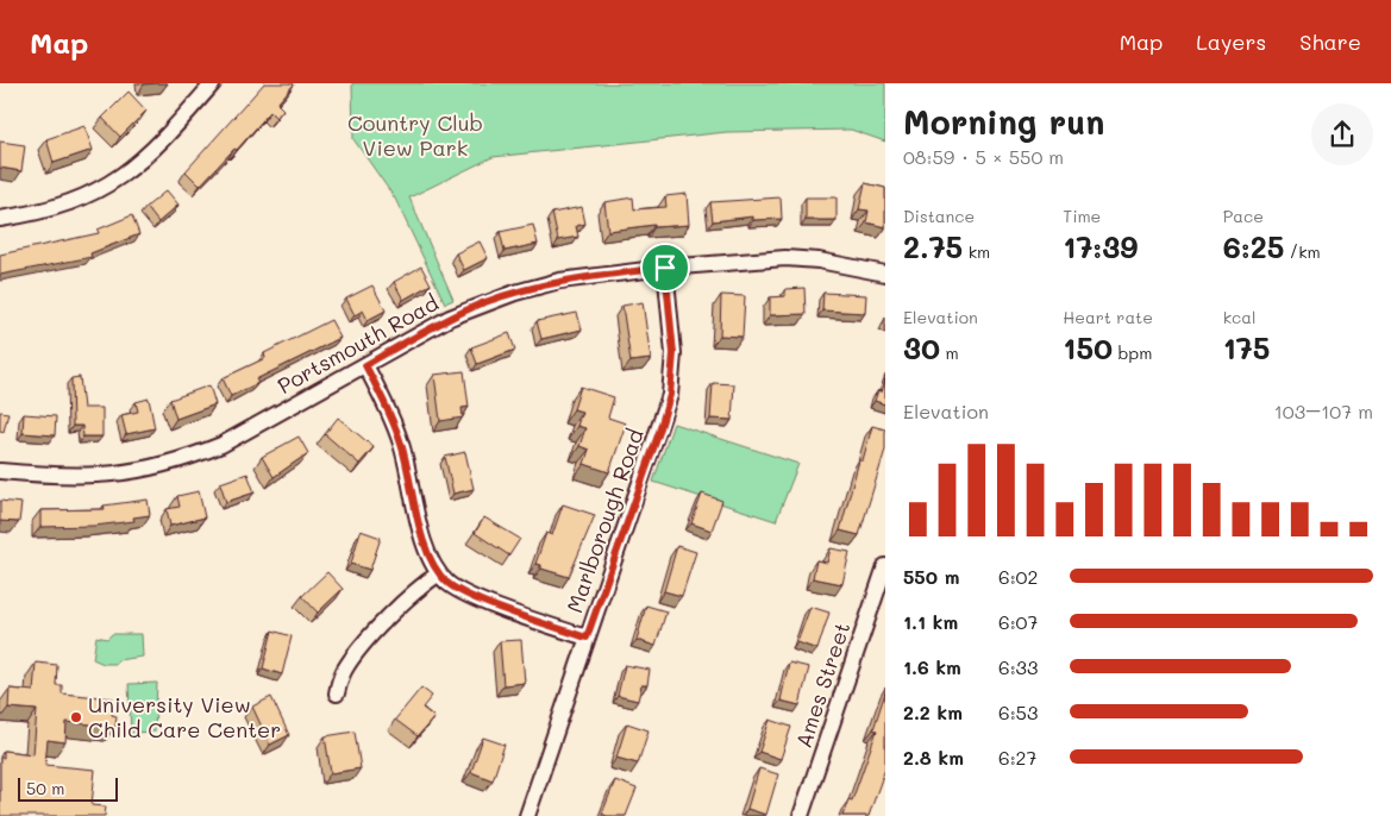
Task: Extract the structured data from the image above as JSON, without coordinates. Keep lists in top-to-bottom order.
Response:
{
  "streets": {
    "street": ["Portsmouth Road", "Marlborough Road", "Ames Street"]
  },
  "crossings": [
    ["Portsmouth Road", "Marlborough Road"]
  ],
  "parks": ["Country Club View Park"],
  "places": ["University View Child Care Center"],
  "scale_bar": "50 m",
  "page": {
    "header": "Map",
    "nav": ["Map", "Layers", "Share"],
    "heading": ["Morning run", "08:59 · 5 × 550 m"],
    "stats": [
      ["Distance", "2.75 km"],
      ["Time", "17:39"],
      ["Pace", "6:25 /km"],
      ["Elevation", "30 m"],
      ["Heart rate", "150 bpm"],
      ["kcal", "175"]
    ],
    "chart": ["Elevation", "103–107 m"],
    "list": [
      {
        "name": "550 m",
        "note": "6:02"
      },
      {
        "name": "1.1 km",
        "note": "6:07"
      },
      {
        "name": "1.6 km",
        "note": "6:33"
      },
      {
        "name": "2.2 km",
        "note": "6:53"
      },
      {
        "name": "2.8 km",
        "note": "6:27"
      }
    ],
    "scale": "50 m"
  }
}
